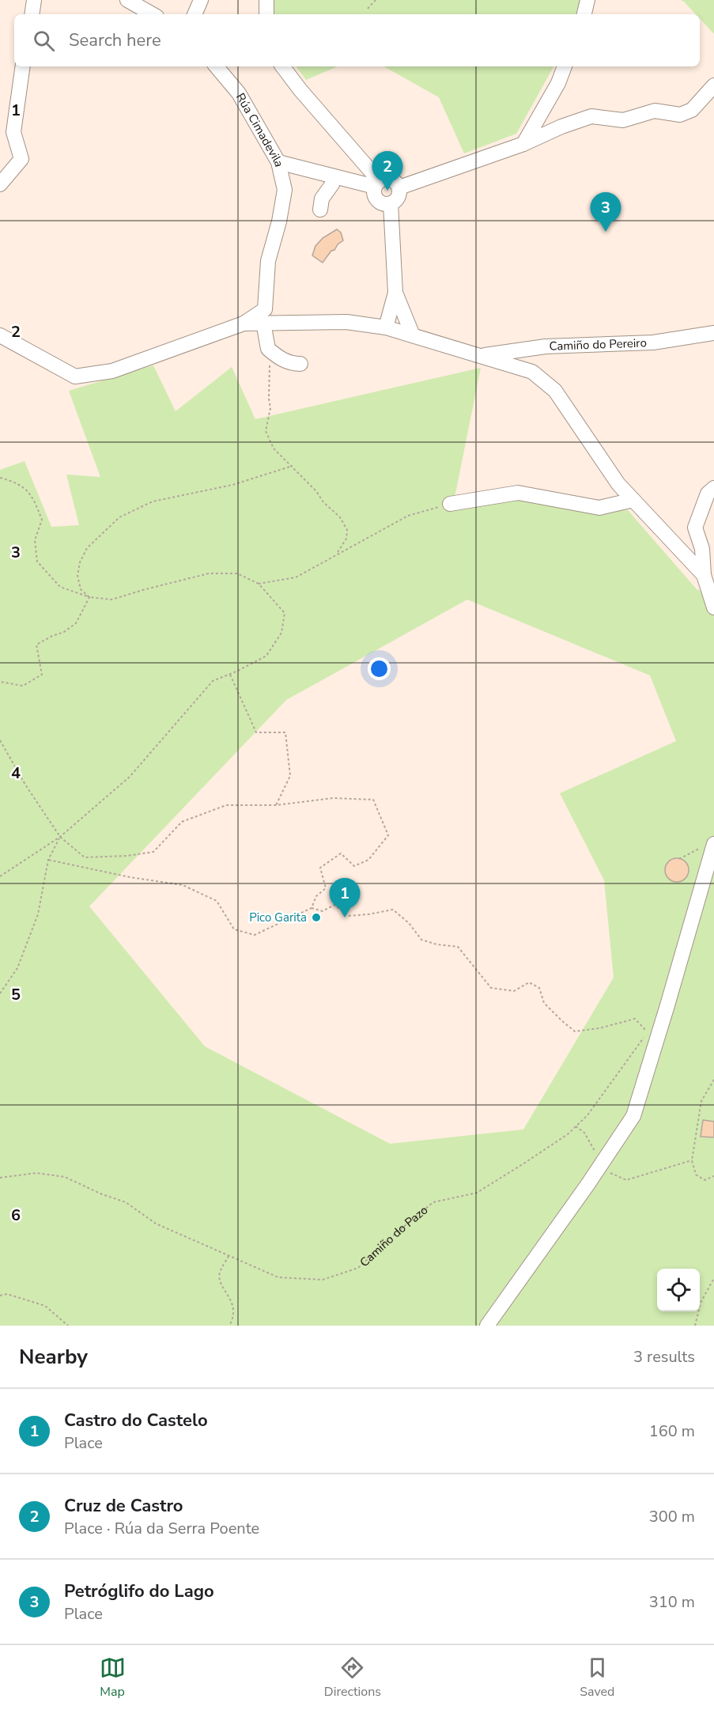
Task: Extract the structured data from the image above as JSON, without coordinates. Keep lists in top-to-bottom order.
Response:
{
  "streets": {
    "street": ["Rúa Cimadevila", "Camiño do Pereiro"],
    "path": ["Camiño do Pazo"]
  },
  "places": ["Pico Garita"],
  "page": {
    "search": "Search here",
    "pins": ["2", "3", "1"],
    "heading": ["Nearby", "3 results"],
    "list": [
      {
        "mark": "1",
        "name": "Castro do Castelo",
        "note": "Place",
        "value": "160 m"
      },
      {
        "mark": "2",
        "name": "Cruz de Castro",
        "note": "Place · Rúa da Serra Poente",
        "value": "300 m"
      },
      {
        "mark": "3",
        "name": "Petróglifo do Lago",
        "note": "Place",
        "value": "310 m"
      }
    ],
    "nav": ["Map", "Directions", "Saved"]
  },
  "grid": {
    "rows": [
      "1",
      "2",
      "3",
      "4",
      "5",
      "6"
    ]
  }
}
